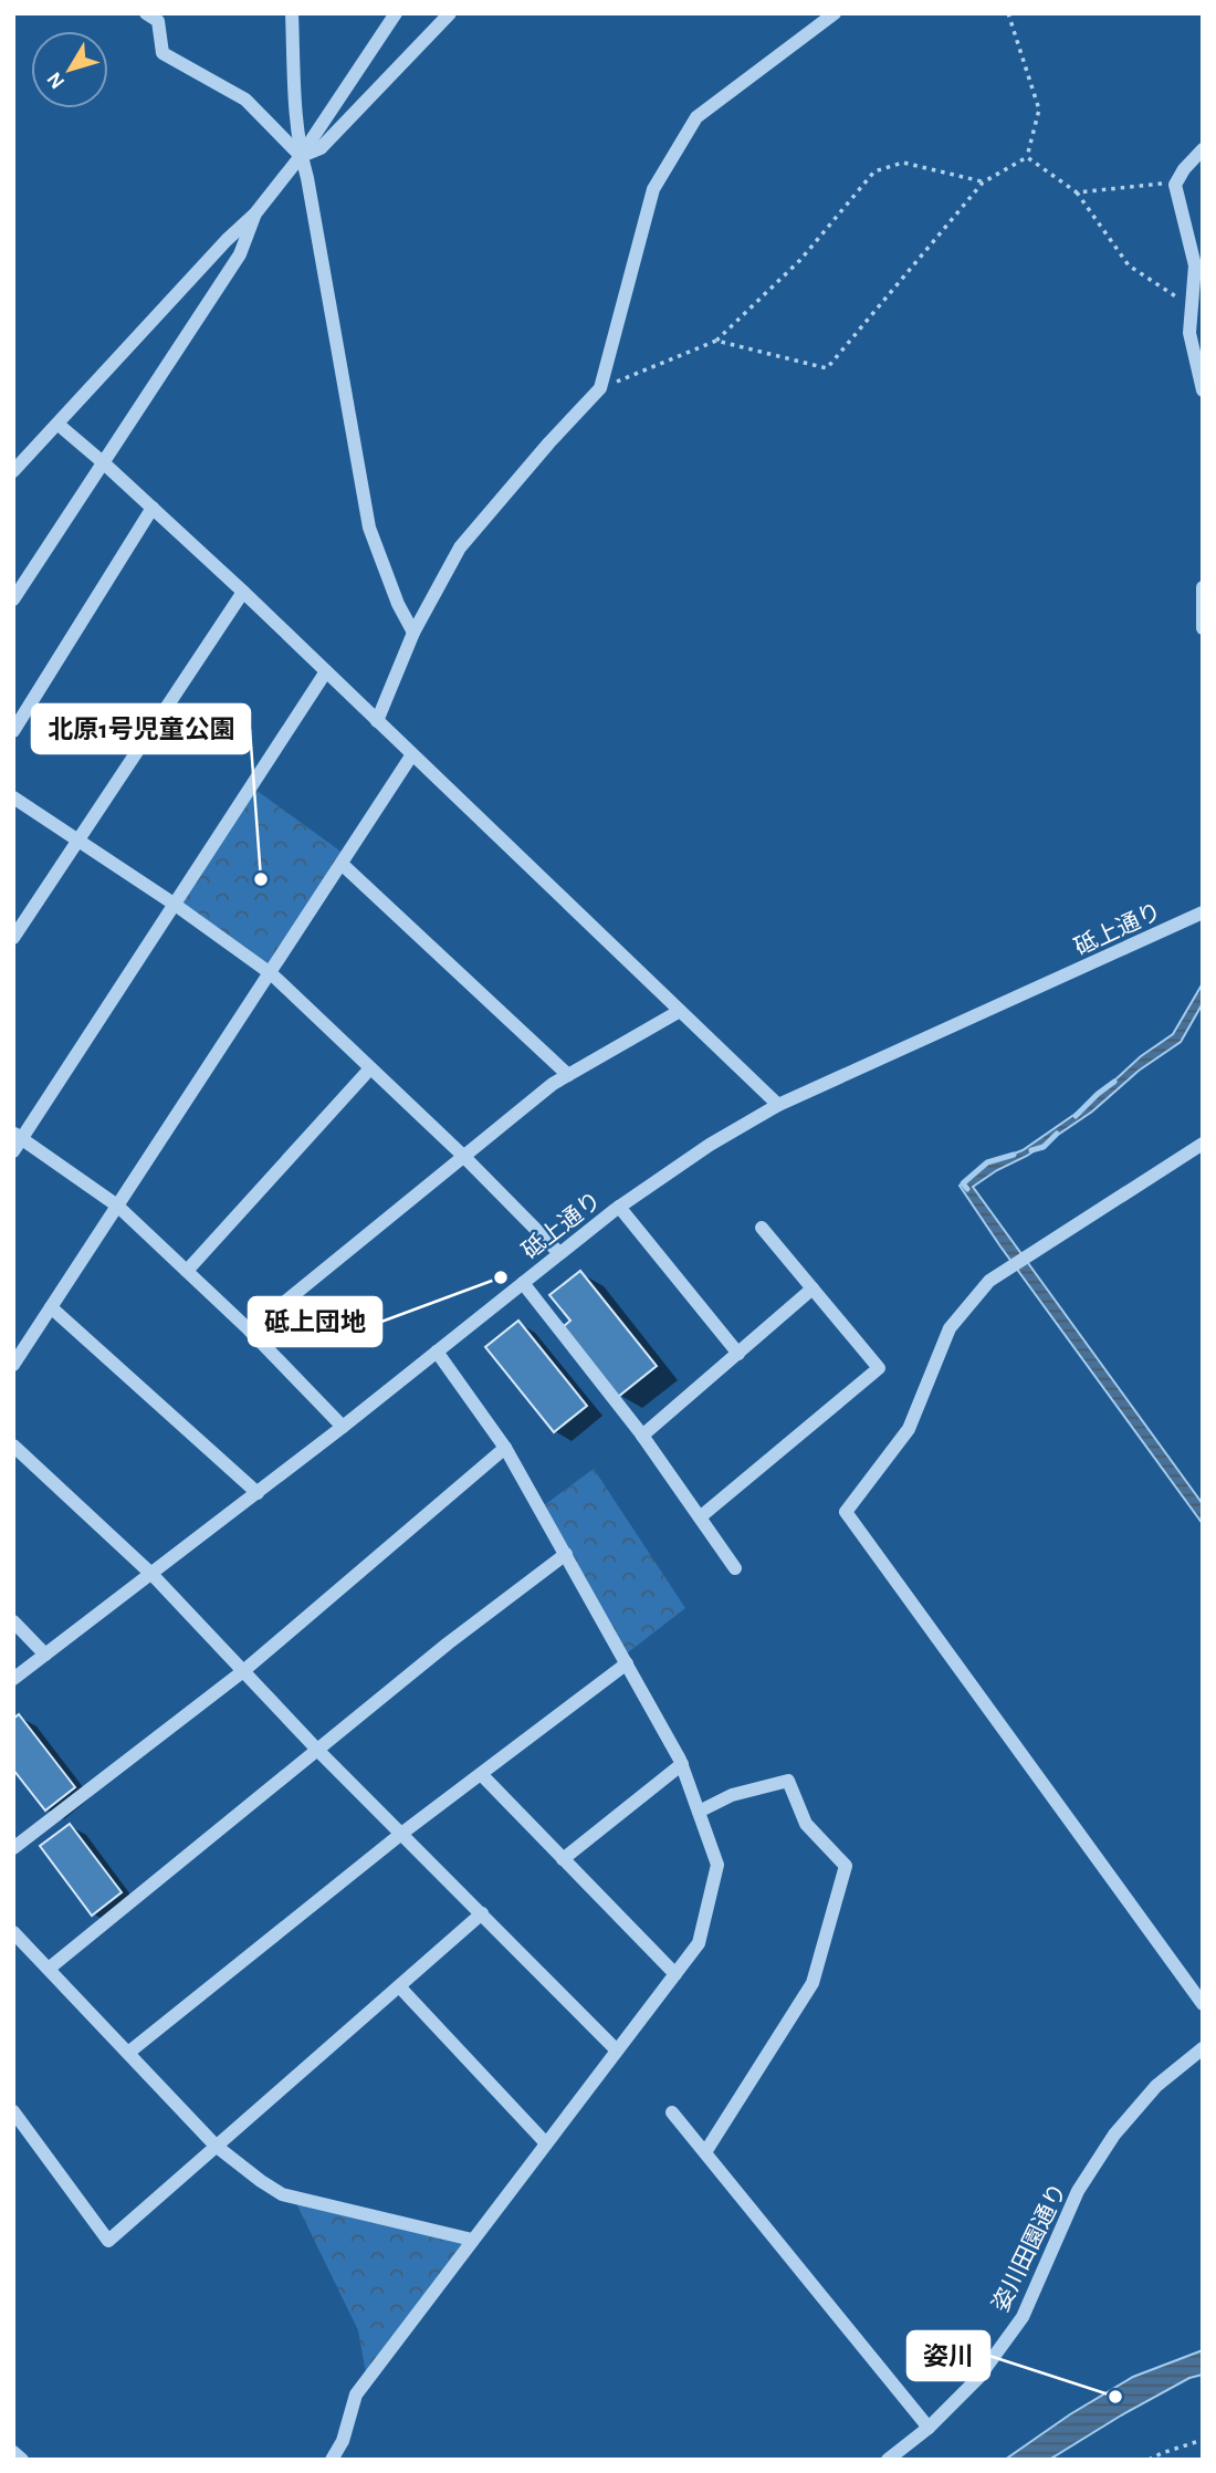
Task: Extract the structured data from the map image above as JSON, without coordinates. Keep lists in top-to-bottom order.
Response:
{
  "streets": {
    "street": ["砥上通り", "姿川田園通り"]
  },
  "places": ["北原1号児童公園", "砥上団地", "姿川"],
  "north": "bottom left"
}
